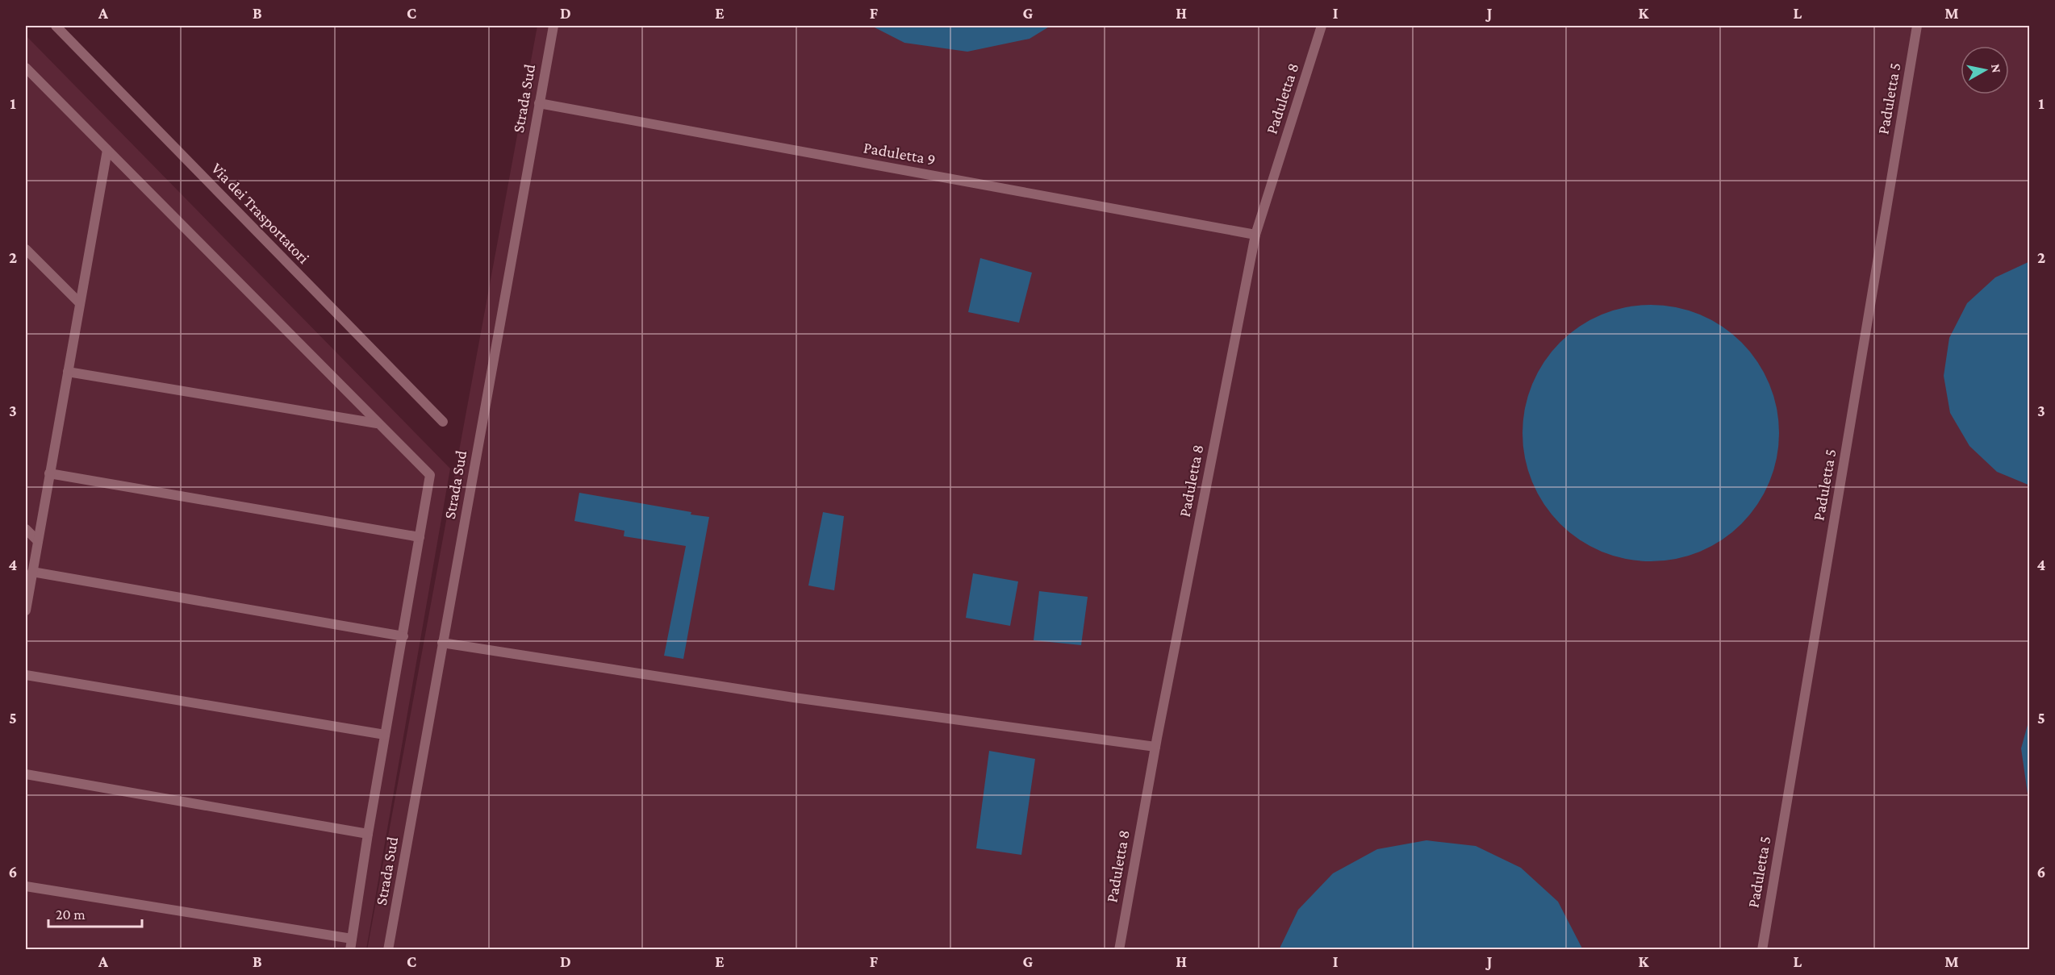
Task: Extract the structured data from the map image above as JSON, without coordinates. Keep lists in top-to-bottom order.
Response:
{
  "streets": {
    "street": [
      "Strada Sud",
      "Paduletta 8",
      "Paduletta 5",
      "Paduletta 9",
      "Via dei Trasportatori"
    ]
  },
  "crossings": [
    ["Strada Sud", "Paduletta 9"],
    ["Paduletta 8", "Paduletta 9"]
  ],
  "scale_bar": "20 m",
  "north": "right",
  "grid": {
    "columns": [
      "A",
      "B",
      "C",
      "D",
      "E",
      "F",
      "G",
      "H",
      "I",
      "J",
      "K",
      "L",
      "M"
    ],
    "rows": [
      "1",
      "2",
      "3",
      "4",
      "5",
      "6"
    ]
  }
}
